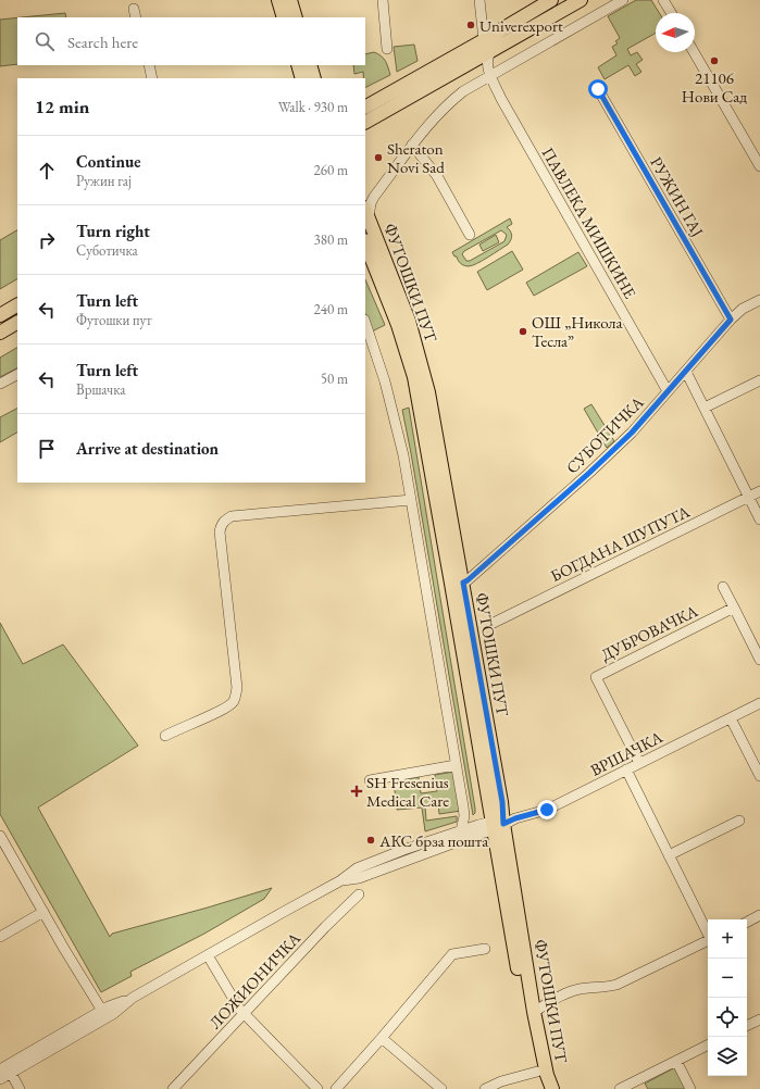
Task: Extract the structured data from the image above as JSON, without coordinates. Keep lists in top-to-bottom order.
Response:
{
  "streets": {
    "main road": ["ФУТОШКИ ПУТ"],
    "street": [
      "РУЖИН ГАЈ",
      "ПАВЛЕКА МИШКИНЕ",
      "СУБОТИЧКА",
      "БОГДАНА ШУПУТА",
      "ДУБРОВАЧКА",
      "ВРШАЧКА",
      "ЛОЖИОНИЧКА"
    ]
  },
  "crossings": [
    ["РУЖИН ГАЈ", "СУБОТИЧКА"],
    ["ПАВЛЕКА МИШКИНЕ", "СУБОТИЧКА"],
    ["ФУТОШКИ ПУТ", "СУБОТИЧКА"],
    ["ФУТОШКИ ПУТ", "ВРШАЧКА"],
    ["ДУБРОВАЧКА", "ВРШАЧКА"]
  ],
  "places": {
    "other": [
      "Univerexport",
      "21106 Нови Сад",
      "Sheraton Novi Sad",
      "ОШ „Никола Тесла”",
      "АКС брза пошта"
    ],
    "health": ["SH Fresenius Medical Care"]
  },
  "north": "left",
  "page": {
    "search": "Search here",
    "heading": ["12 min", "Walk · 930 m"],
    "list": [
      ["Continue", "Ружин гај", "260 m"],
      ["Turn right", "Суботичка", "380 m"],
      ["Turn left", "Футошки пут", "240 m"],
      ["Turn left", "Вршачка", "50 m"],
      "Arrive at destination"
    ],
    "map_buttons": ["+", "−"]
  }
}
